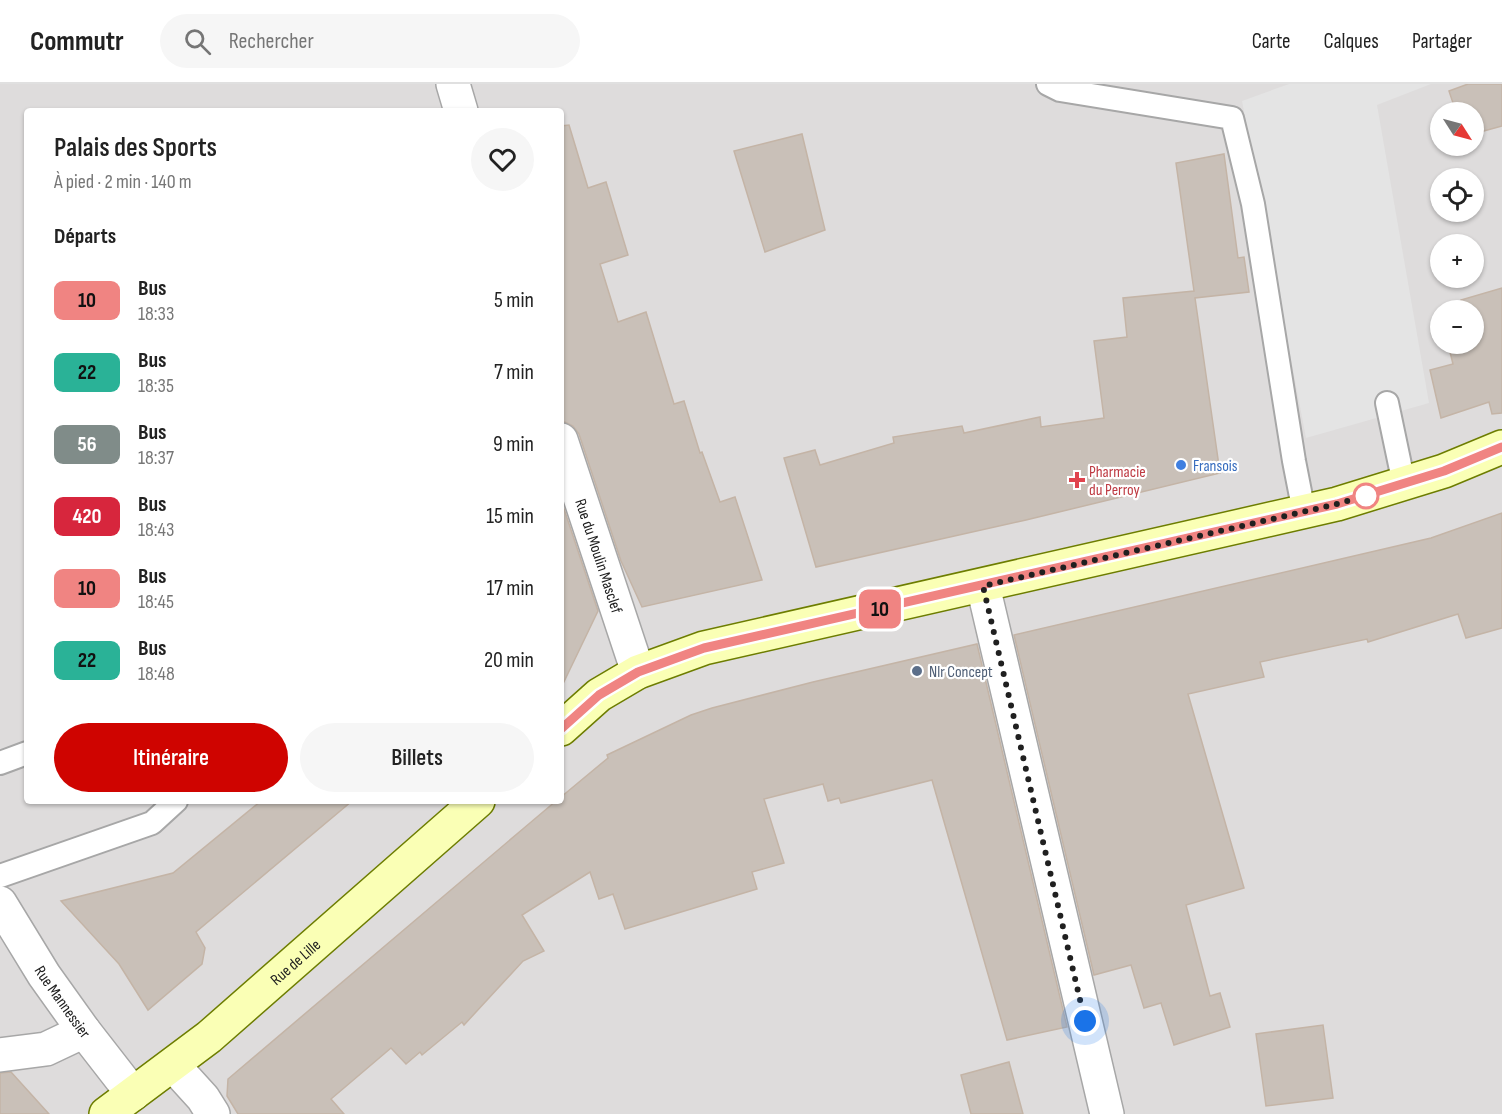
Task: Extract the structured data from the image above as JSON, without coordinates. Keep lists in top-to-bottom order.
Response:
{
  "streets": {
    "main road": ["Rue de Lille"],
    "street": ["Rue du Moulin Masclef", "Rue Mannessier"]
  },
  "crossings": [
    ["Rue de Lille", "Rue Mannessier"]
  ],
  "places": {
    "other": ["Fransois", "Nlr Concept"],
    "health": ["Pharmacie du Perroy"]
  },
  "lines": ["bus line 10"],
  "north": "bottom right",
  "page": {
    "header": "Commutr",
    "search": "Rechercher",
    "nav": ["Carte", "Calques", "Partager"],
    "on_map": "10",
    "map_buttons": ["+", "−"],
    "heading": [
      ["Palais des Sports", "À pied · 2 min · 140 m"],
      "Départs"
    ],
    "list": [
      {
        "mark": "10",
        "name": "Bus",
        "note": "18:33",
        "value": "5 min"
      },
      {
        "mark": "22",
        "name": "Bus",
        "note": "18:35",
        "value": "7 min"
      },
      {
        "mark": "56",
        "name": "Bus",
        "note": "18:37",
        "value": "9 min"
      },
      {
        "mark": "420",
        "name": "Bus",
        "note": "18:43",
        "value": "15 min"
      },
      {
        "mark": "10",
        "name": "Bus",
        "note": "18:45",
        "value": "17 min"
      },
      {
        "mark": "22",
        "name": "Bus",
        "note": "18:48",
        "value": "20 min"
      }
    ],
    "buttons": ["Itinéraire", "Billets"]
  }
}
